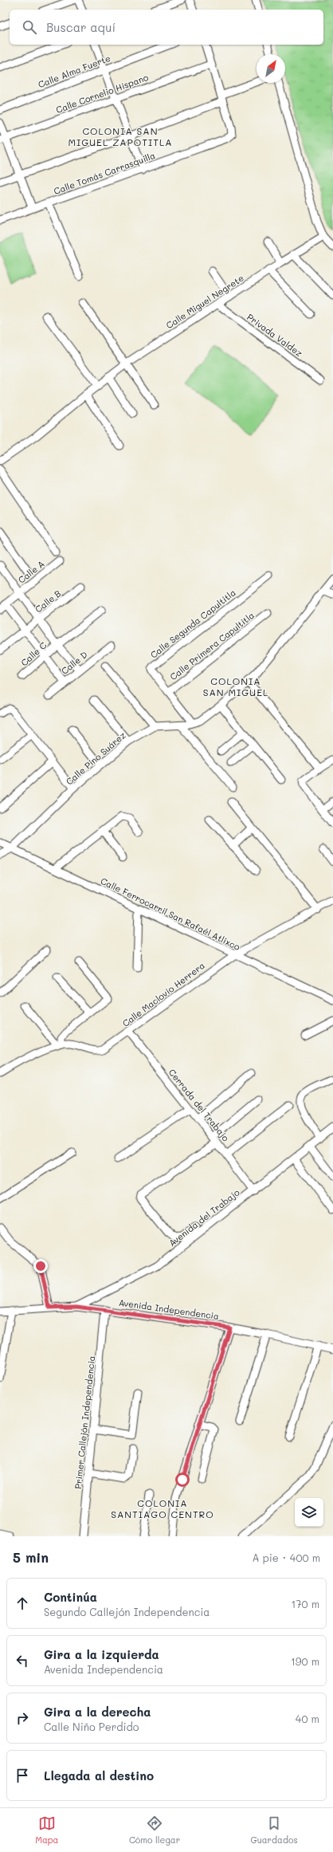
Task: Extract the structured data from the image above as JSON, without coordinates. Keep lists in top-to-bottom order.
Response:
{
  "streets": {
    "street": [
      "Calle Alma Fuerte",
      "Calle Cornelio Hispano",
      "Calle Tomás Carrasquilla",
      "Calle Miguel Negrete",
      "Privada Valdez",
      "Calle A",
      "Calle B",
      "Calle Segunda Capultitla",
      "Calle Primera Capultitla",
      "Calle C",
      "Calle D",
      "Calle Pino Suárez",
      "Calle Ferrocarril San Rafaél Atlixco",
      "Calle Maclovio Herrera",
      "Cerrada del Trabajo",
      "Avenida del Trabajo",
      "Avenida Independencia",
      "Primer Callejón Independencia"
    ]
  },
  "crossings": [
    ["Calle Miguel Negrete", "Privada Valdez"],
    ["Calle Segunda Capultitla", "Calle Primera Capultitla"],
    ["Calle Primera Capultitla", "Calle Pino Suárez"],
    ["Calle Pino Suárez", "Calle Ferrocarril San Rafaél Atlixco"],
    ["Calle Ferrocarril San Rafaél Atlixco", "Calle Maclovio Herrera"],
    ["Calle Maclovio Herrera", "Cerrada del Trabajo"],
    ["Cerrada del Trabajo", "Avenida del Trabajo"],
    ["Avenida del Trabajo", "Avenida Independencia"],
    ["Avenida Independencia", "Primer Callejón Independencia"]
  ],
  "districts": ["COLONIA SAN MIGUEL ZAPOTITLA", "COLONIA SAN MIGUEL", "COLONIA SANTIAGO CENTRO"],
  "north": "top right",
  "page": {
    "search": "Buscar aquí",
    "heading": ["5 min", "A pie · 400 m"],
    "list": [
      ["Continúa", "Segundo Callejón Independencia", "170 m"],
      ["Gira a la izquierda", "Avenida Independencia", "190 m"],
      ["Gira a la derecha", "Calle Niño Perdido", "40 m"],
      "Llegada al destino"
    ],
    "nav": ["Mapa", "Cómo llegar", "Guardados"]
  }
}
